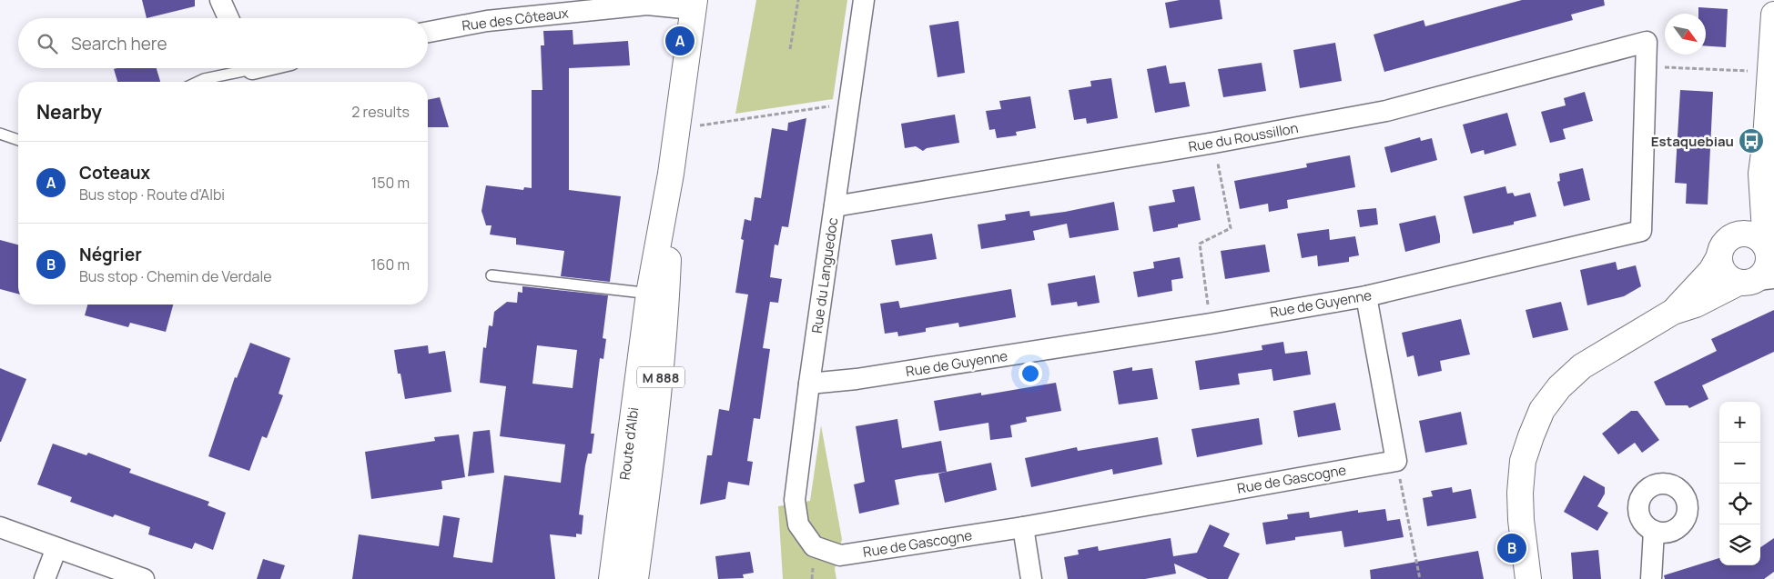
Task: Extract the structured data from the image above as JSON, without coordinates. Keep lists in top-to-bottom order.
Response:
{
  "streets": {
    "street": [
      "Rue des Côteaux",
      "Rue du Roussillon",
      "Rue du Languedoc",
      "Rue de Guyenne",
      "M 888",
      "Route d'Albi",
      "Rue de Gascogne"
    ]
  },
  "crossings": [
    ["Rue des Côteaux", "Route d'Albi"],
    ["Rue du Roussillon", "Rue du Languedoc"],
    ["Rue du Roussillon", "Rue de Guyenne"],
    ["Rue du Languedoc", "Rue de Guyenne"],
    ["Rue du Languedoc", "Rue de Gascogne"]
  ],
  "places": {
    "bus stop": ["Estaquebiau"]
  },
  "north": "bottom right",
  "page": {
    "search": "Search here",
    "pins": ["A", "B"],
    "heading": ["Nearby", "2 results"],
    "list": [
      {
        "mark": "A",
        "name": "Coteaux",
        "note": "Bus stop · Route d'Albi",
        "value": "150 m"
      },
      {
        "mark": "B",
        "name": "Négrier",
        "note": "Bus stop · Chemin de Verdale",
        "value": "160 m"
      }
    ],
    "map_buttons": ["+", "−"]
  }
}
